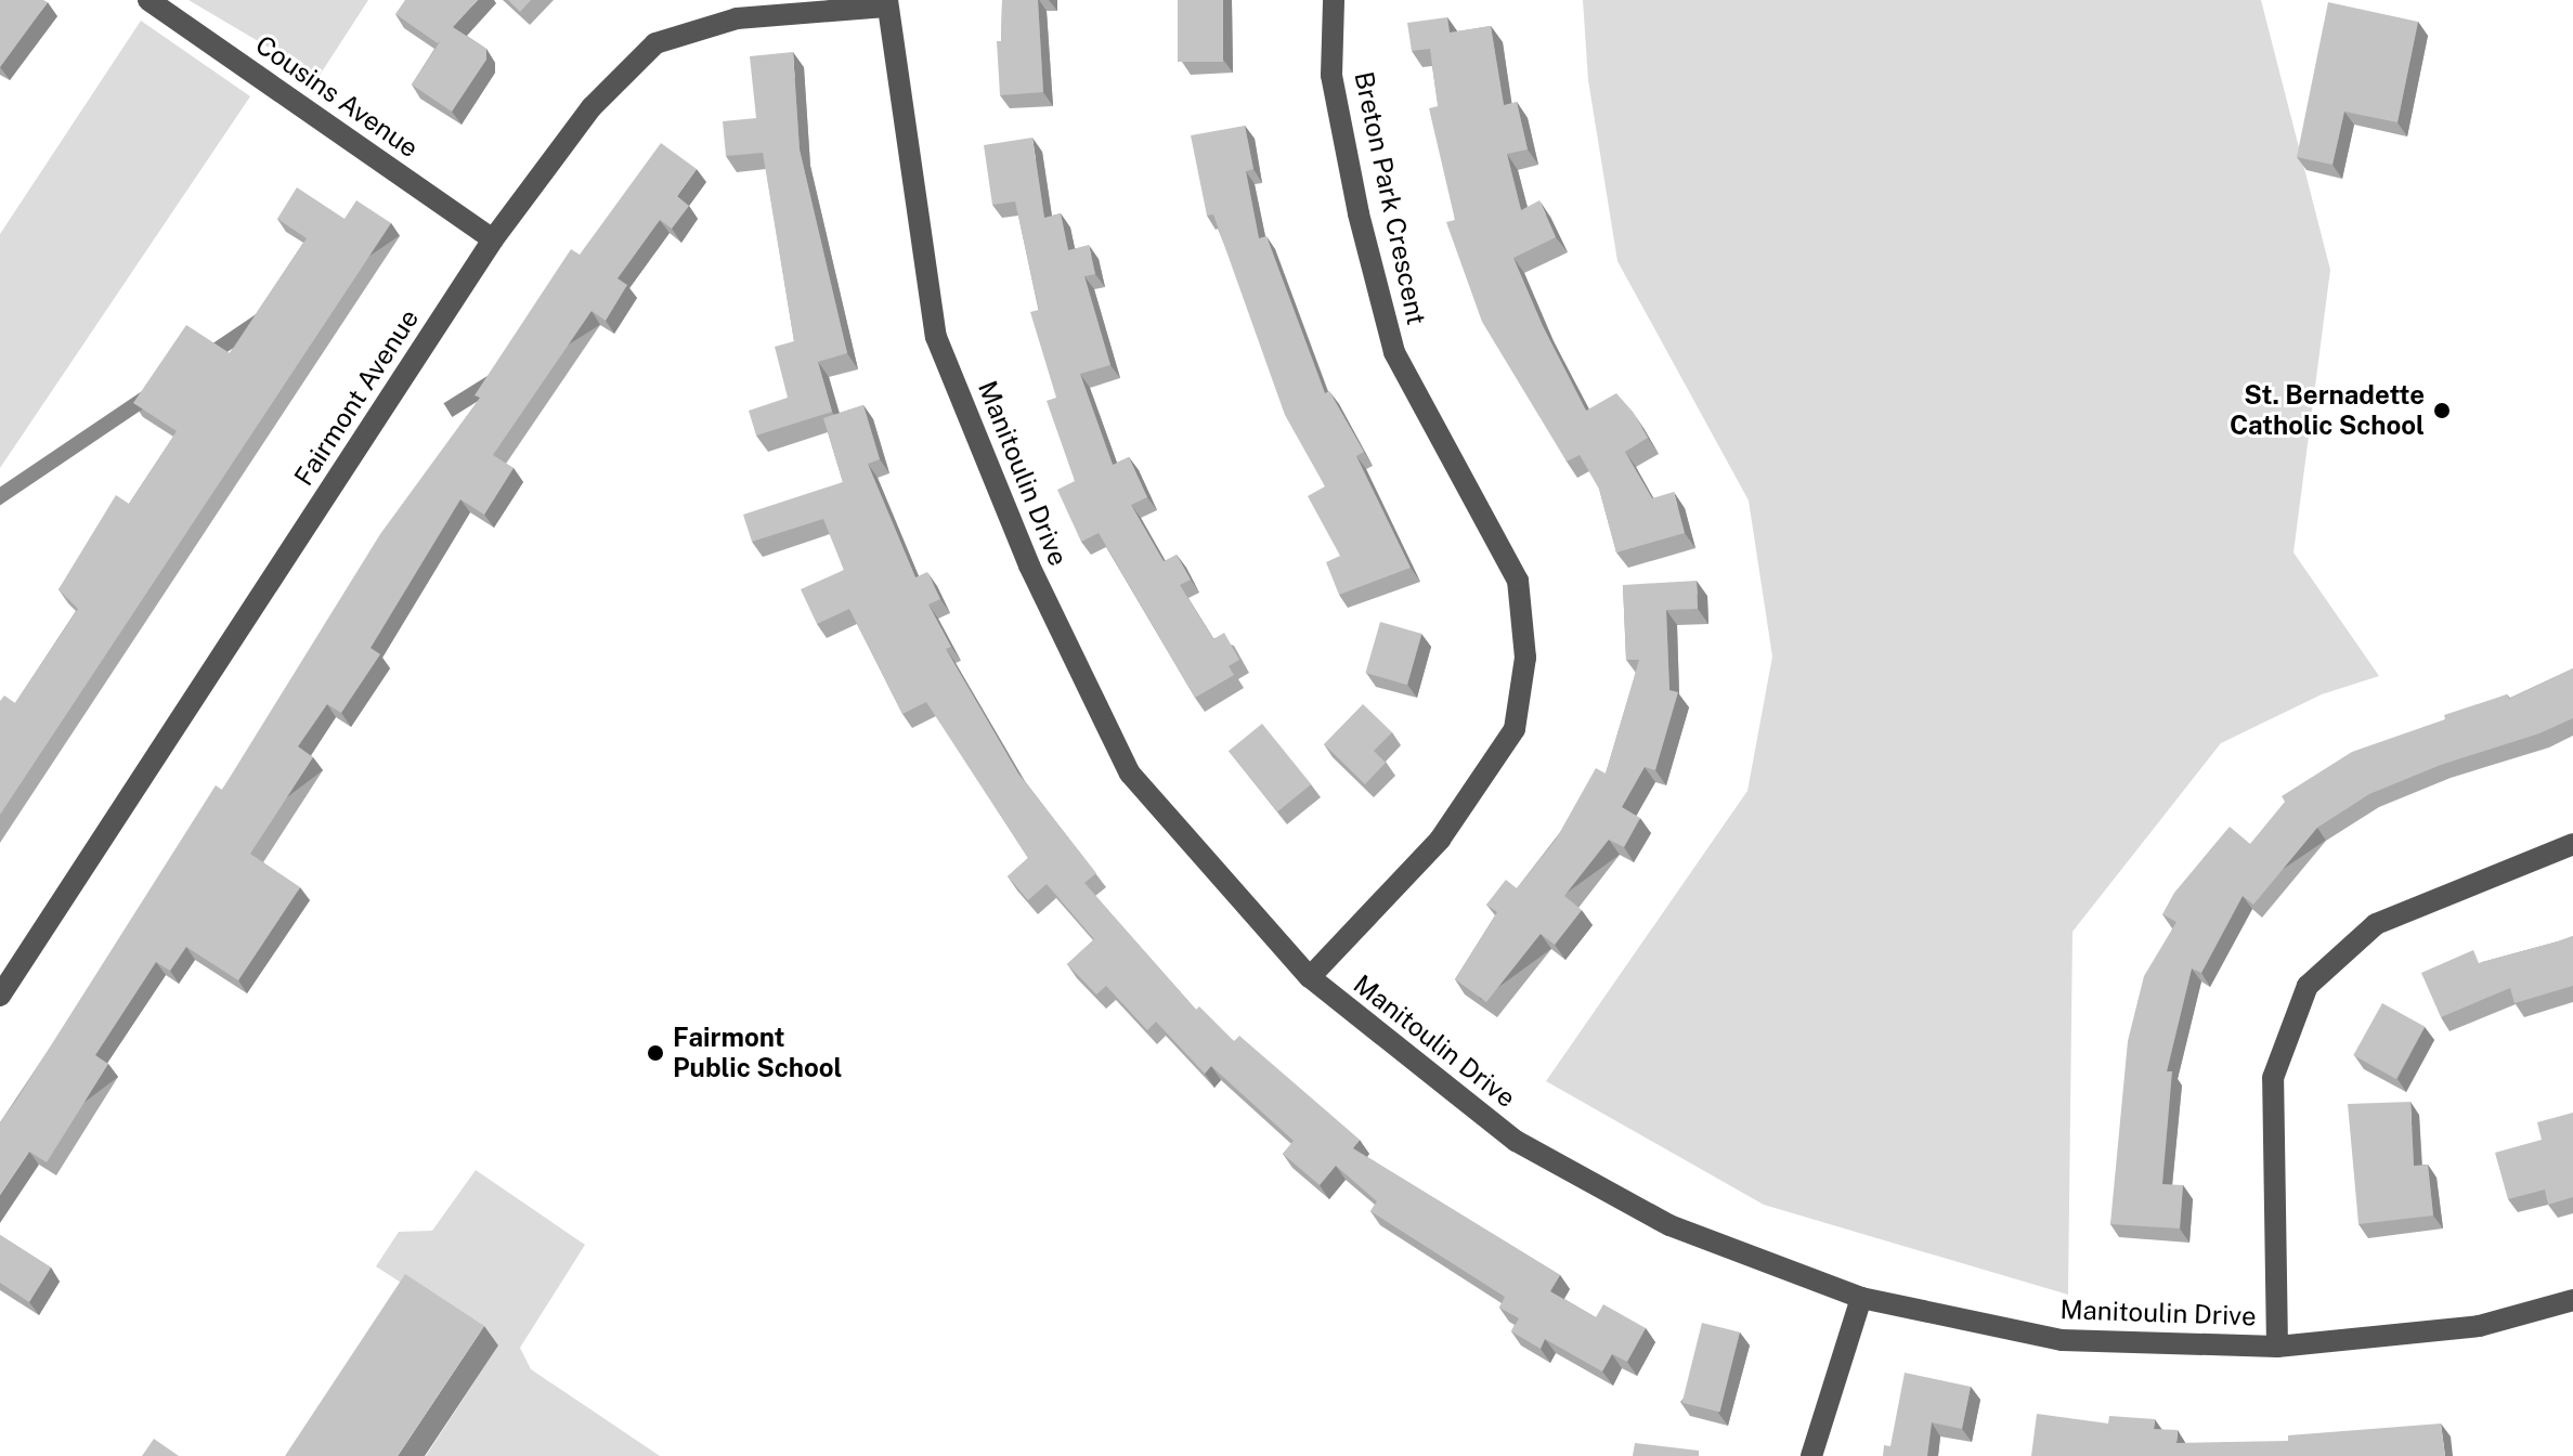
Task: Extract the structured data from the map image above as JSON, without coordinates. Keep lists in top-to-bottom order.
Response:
{
  "streets": {
    "street": [
      "Cousins Avenue",
      "Breton Park Crescent",
      "Fairmont Avenue",
      "Manitoulin Drive"
    ]
  },
  "crossings": [
    ["Cousins Avenue", "Fairmont Avenue"],
    ["Breton Park Crescent", "Manitoulin Drive"],
    ["Fairmont Avenue", "Manitoulin Drive"]
  ],
  "places": ["St. Bernadette Catholic School", "Fairmont Public School"]
}
